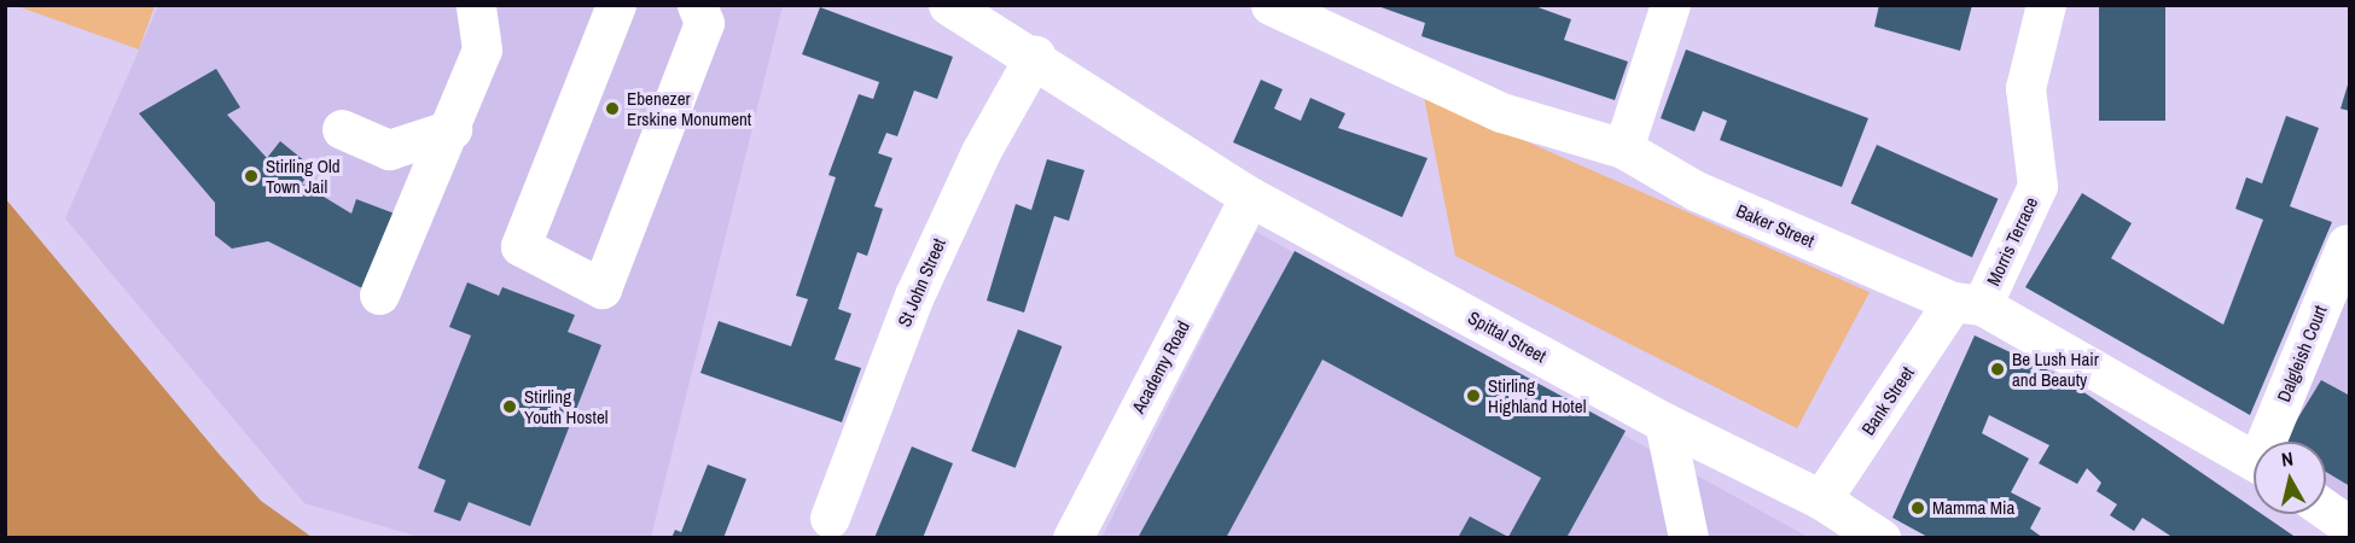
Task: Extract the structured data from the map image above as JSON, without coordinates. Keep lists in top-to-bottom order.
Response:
{
  "streets": {
    "street": [
      "Baker Street",
      "Morris Terrace",
      "St John Street",
      "Spittal Street",
      "Dalgleish Court",
      "Academy Road",
      "Bank Street"
    ]
  },
  "crossings": [
    ["Baker Street", "Morris Terrace"],
    ["Baker Street", "Bank Street"],
    ["Morris Terrace", "Bank Street"],
    ["Spittal Street", "Academy Road"],
    ["Spittal Street", "Bank Street"]
  ],
  "places": [
    "Ebenezer Erskine Monument",
    "Stirling Old Town Jail",
    "Be Lush Hair and Beauty",
    "Stirling Highland Hotel",
    "Stirling Youth Hostel",
    "Mamma Mia"
  ],
  "north": "top"
}
